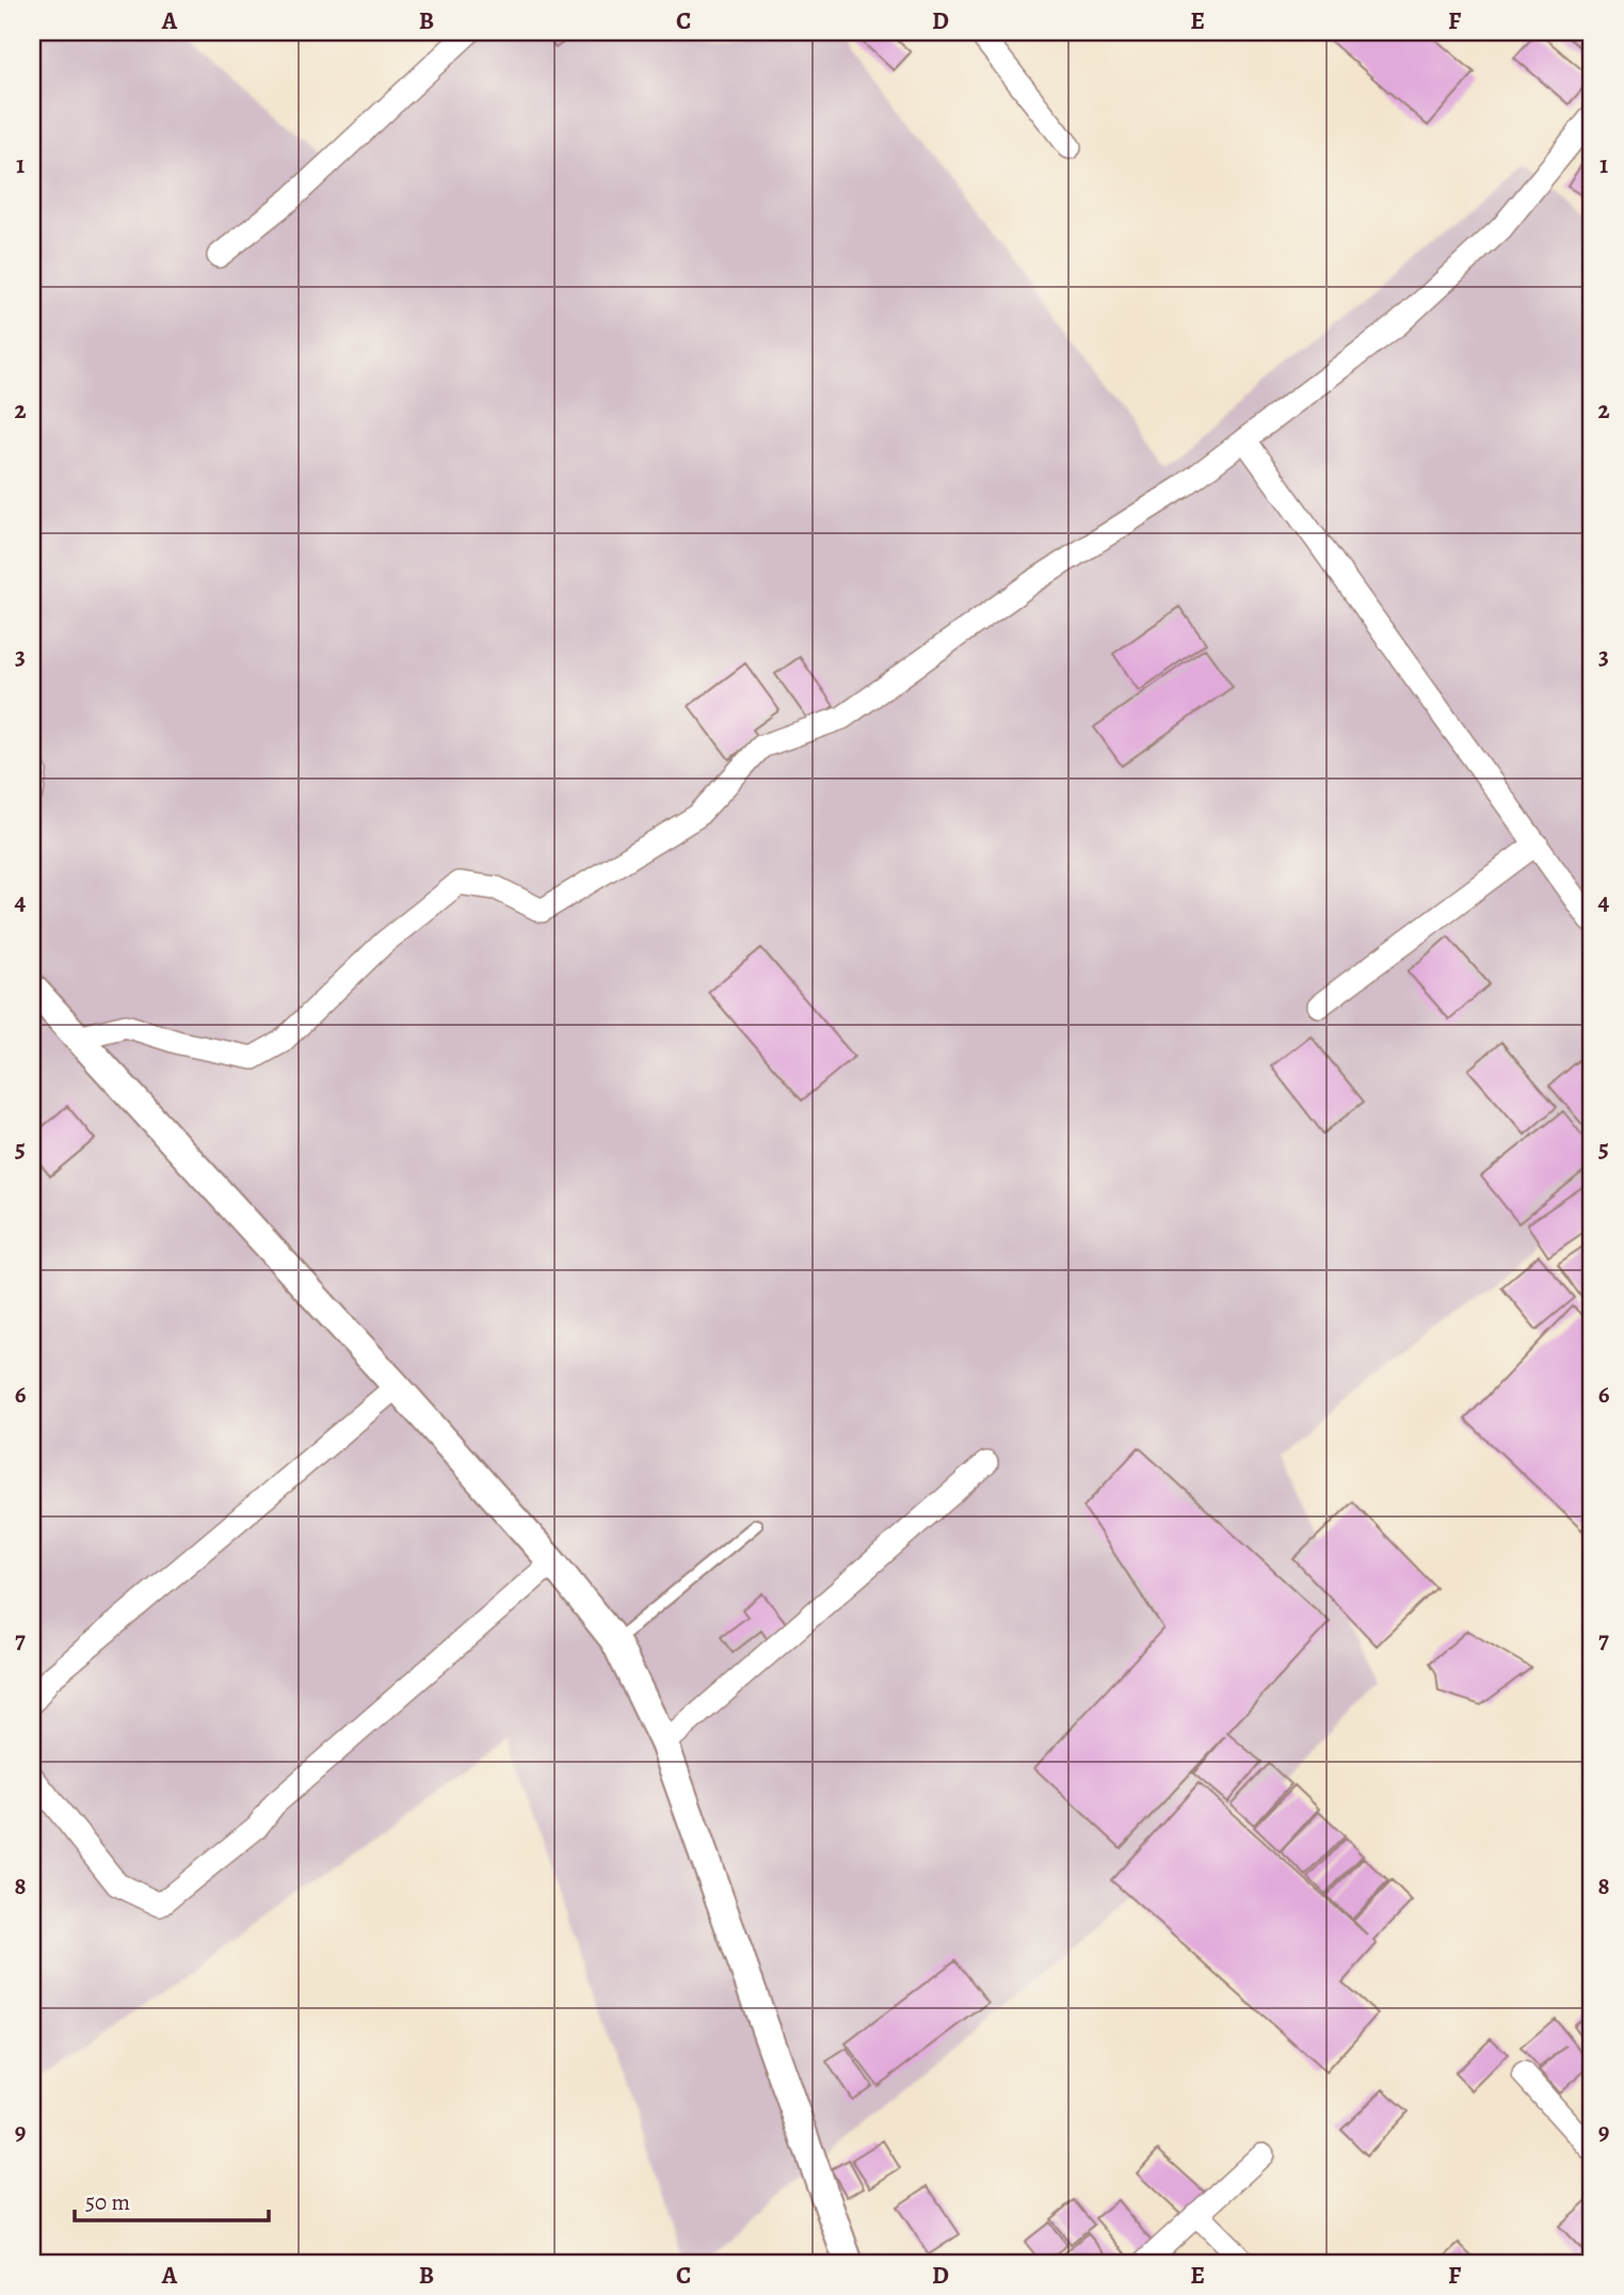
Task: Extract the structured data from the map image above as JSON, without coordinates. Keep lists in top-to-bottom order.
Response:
{
  "scale_bar": "50 m",
  "grid": {
    "columns": [
      "A",
      "B",
      "C",
      "D",
      "E",
      "F"
    ],
    "rows": [
      "1",
      "2",
      "3",
      "4",
      "5",
      "6",
      "7",
      "8",
      "9"
    ]
  }
}
